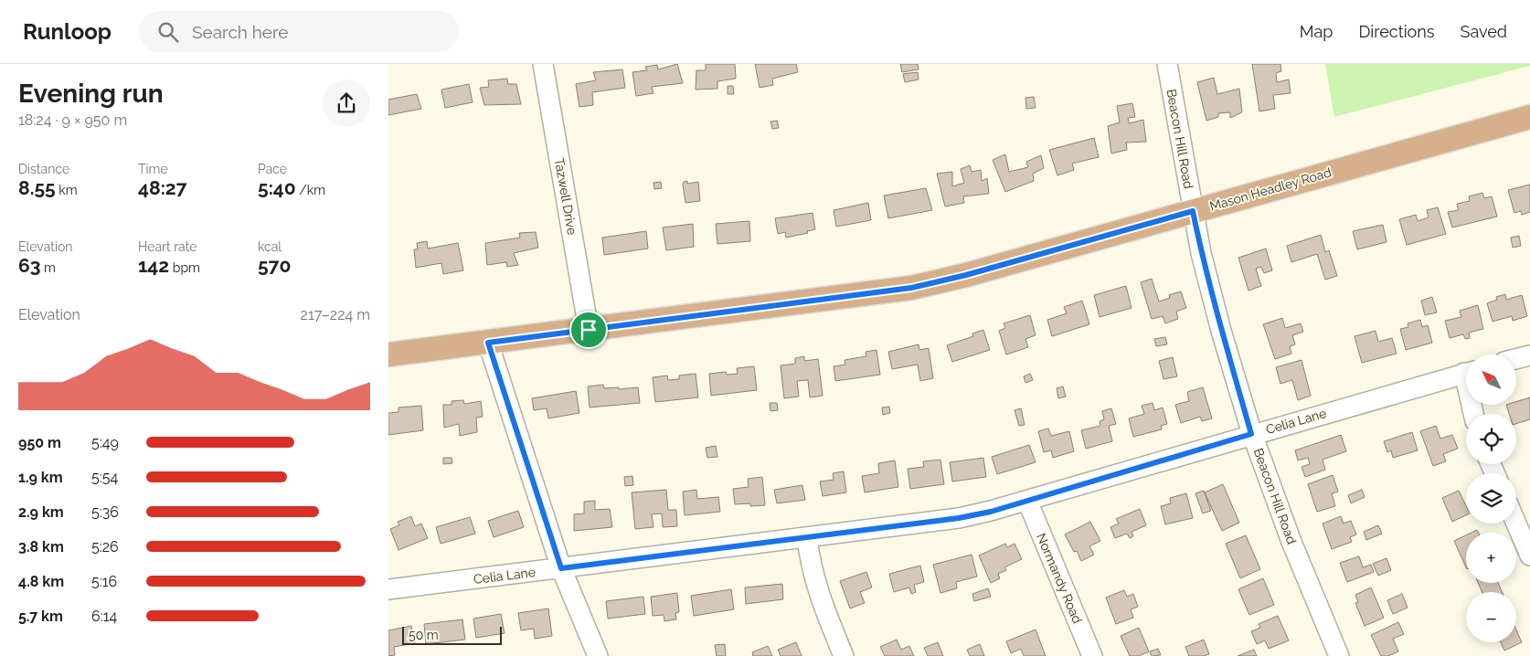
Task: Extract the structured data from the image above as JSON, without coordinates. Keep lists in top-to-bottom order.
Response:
{
  "streets": {
    "main road": ["Mason Headley Road"],
    "street": [
      "Beacon Hill Road",
      "Tazwell Drive",
      "Celia Lane",
      "Normandy Road"
    ]
  },
  "crossings": [
    ["Beacon Hill Road", "Mason Headley Road"],
    ["Beacon Hill Road", "Celia Lane"],
    ["Mason Headley Road", "Tazwell Drive"],
    ["Celia Lane", "Normandy Road"]
  ],
  "scale_bar": "50 m",
  "north": "top left",
  "page": {
    "header": "Runloop",
    "search": "Search here",
    "nav": ["Map", "Directions", "Saved"],
    "heading": ["Evening run", "18:24 · 9 × 950 m"],
    "stats": [
      ["Distance", "8.55 km"],
      ["Time", "48:27"],
      ["Pace", "5:40 /km"],
      ["Elevation", "63 m"],
      ["Heart rate", "142 bpm"],
      ["kcal", "570"]
    ],
    "chart": ["Elevation", "217–224 m"],
    "map_buttons": ["+", "−"],
    "list": [
      {
        "name": "950 m",
        "note": "5:49"
      },
      {
        "name": "1.9 km",
        "note": "5:54"
      },
      {
        "name": "2.9 km",
        "note": "5:36"
      },
      {
        "name": "3.8 km",
        "note": "5:26"
      },
      {
        "name": "4.8 km",
        "note": "5:16"
      },
      {
        "name": "5.7 km",
        "note": "6:14"
      }
    ],
    "scale": "50 m"
  }
}
